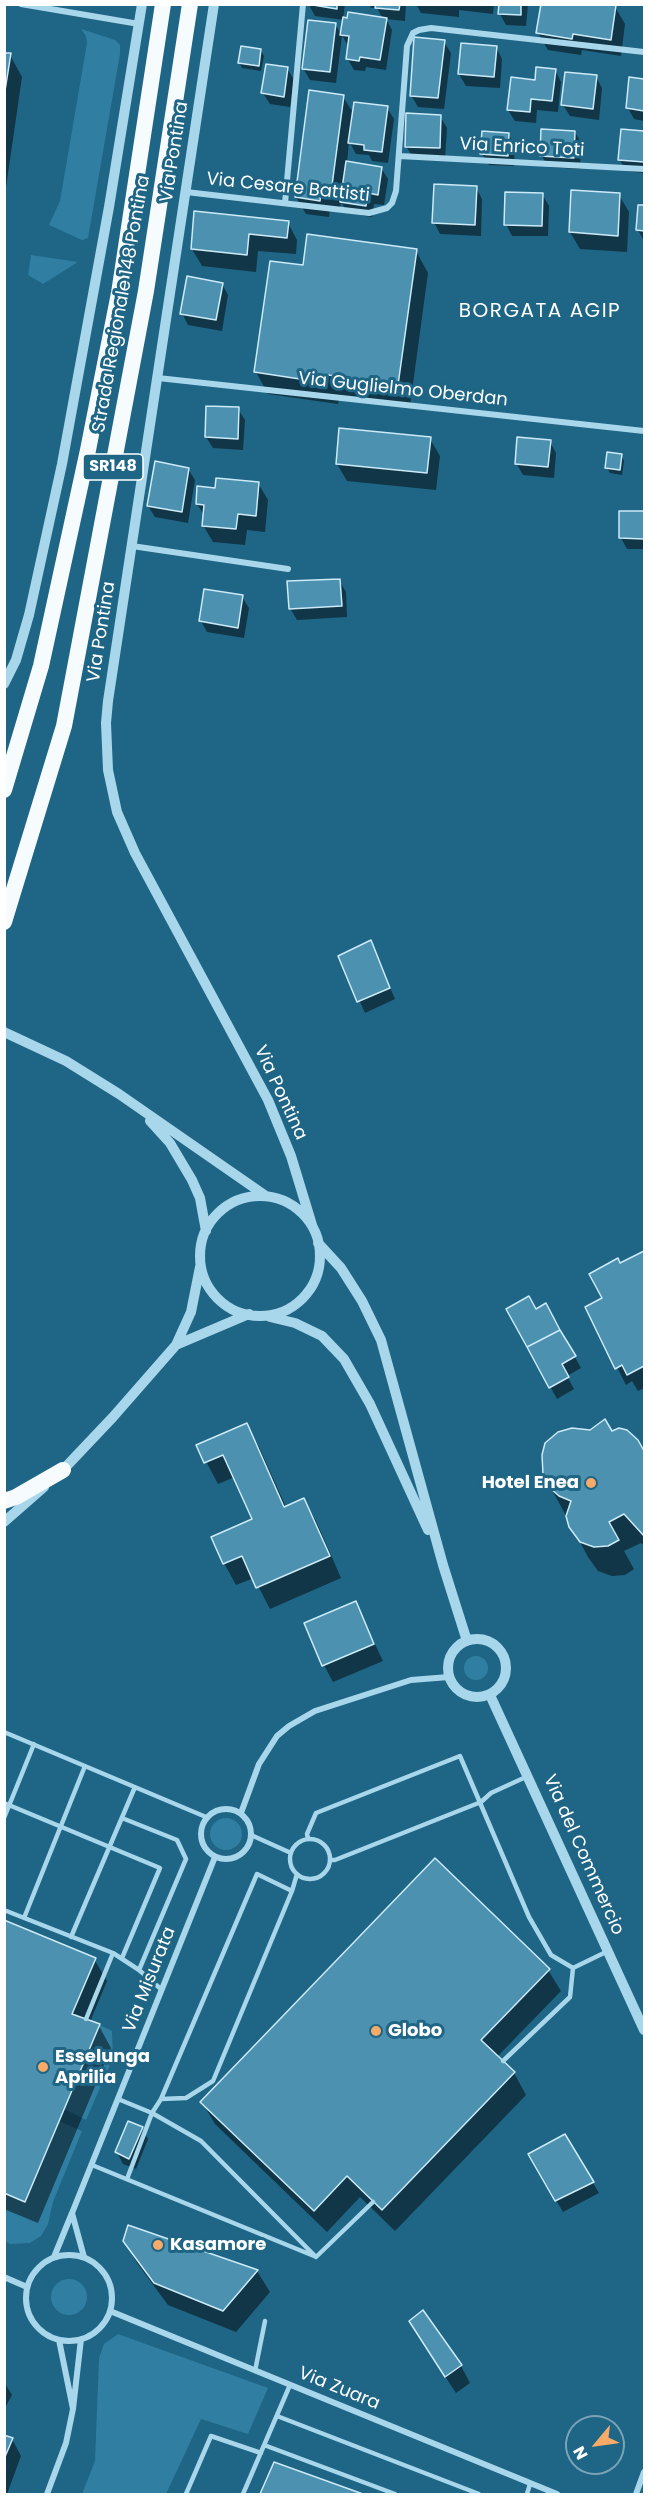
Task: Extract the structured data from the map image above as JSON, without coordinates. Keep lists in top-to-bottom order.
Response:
{
  "streets": {
    "highway": ["Strada Regionale 148 Pontina", "SR148"],
    "street": [
      "Via Enrico Toti",
      "Via Pontina",
      "Via Cesare Battisti",
      "Via Guglielmo Oberdan",
      "Via del Commercio",
      "Via Misurata",
      "Via Zuara"
    ]
  },
  "crossings": [
    ["Via Enrico Toti", "Via Cesare Battisti"],
    ["Via Pontina", "Via Cesare Battisti"],
    ["Via Pontina", "Via Guglielmo Oberdan"],
    ["Via Misurata", "Via Zuara"]
  ],
  "districts": ["BORGATA AGIP"],
  "places": [
    "Hotel Enea",
    "Globo",
    "Esselunga Aprilia",
    "Kasamore"
  ],
  "north": "bottom left"
}
